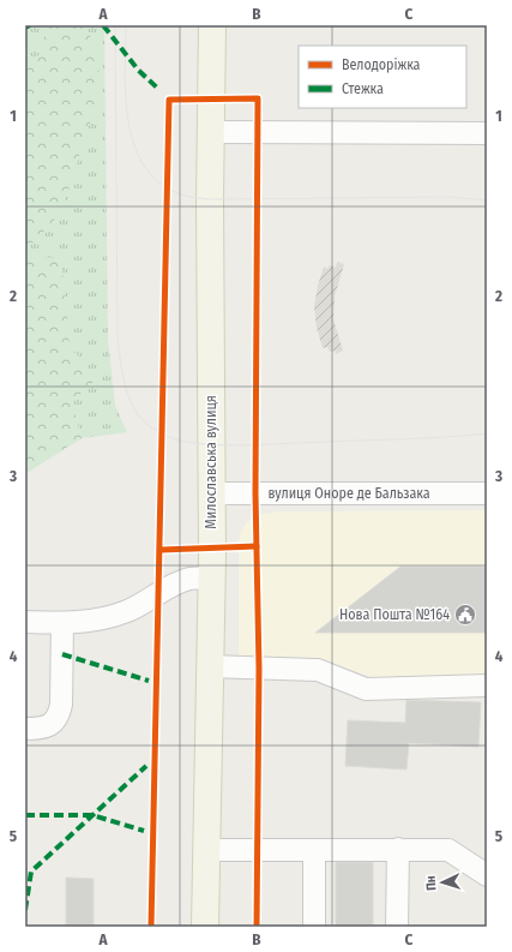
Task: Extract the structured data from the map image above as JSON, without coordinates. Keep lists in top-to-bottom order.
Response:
{
  "streets": {
    "main road": ["Милославська вулиця"],
    "street": ["вулиця Оноре де Бальзака"]
  },
  "crossings": [
    ["Милославська вулиця", "вулиця Оноре де Бальзака"]
  ],
  "places": {
    "public building": ["Нова Пошта №164"]
  },
  "legend": ["Велодоріжка", "Стежка"],
  "north": "left",
  "grid": {
    "columns": ["A", "B", "C"],
    "rows": [
      "1",
      "2",
      "3",
      "4",
      "5"
    ]
  }
}
